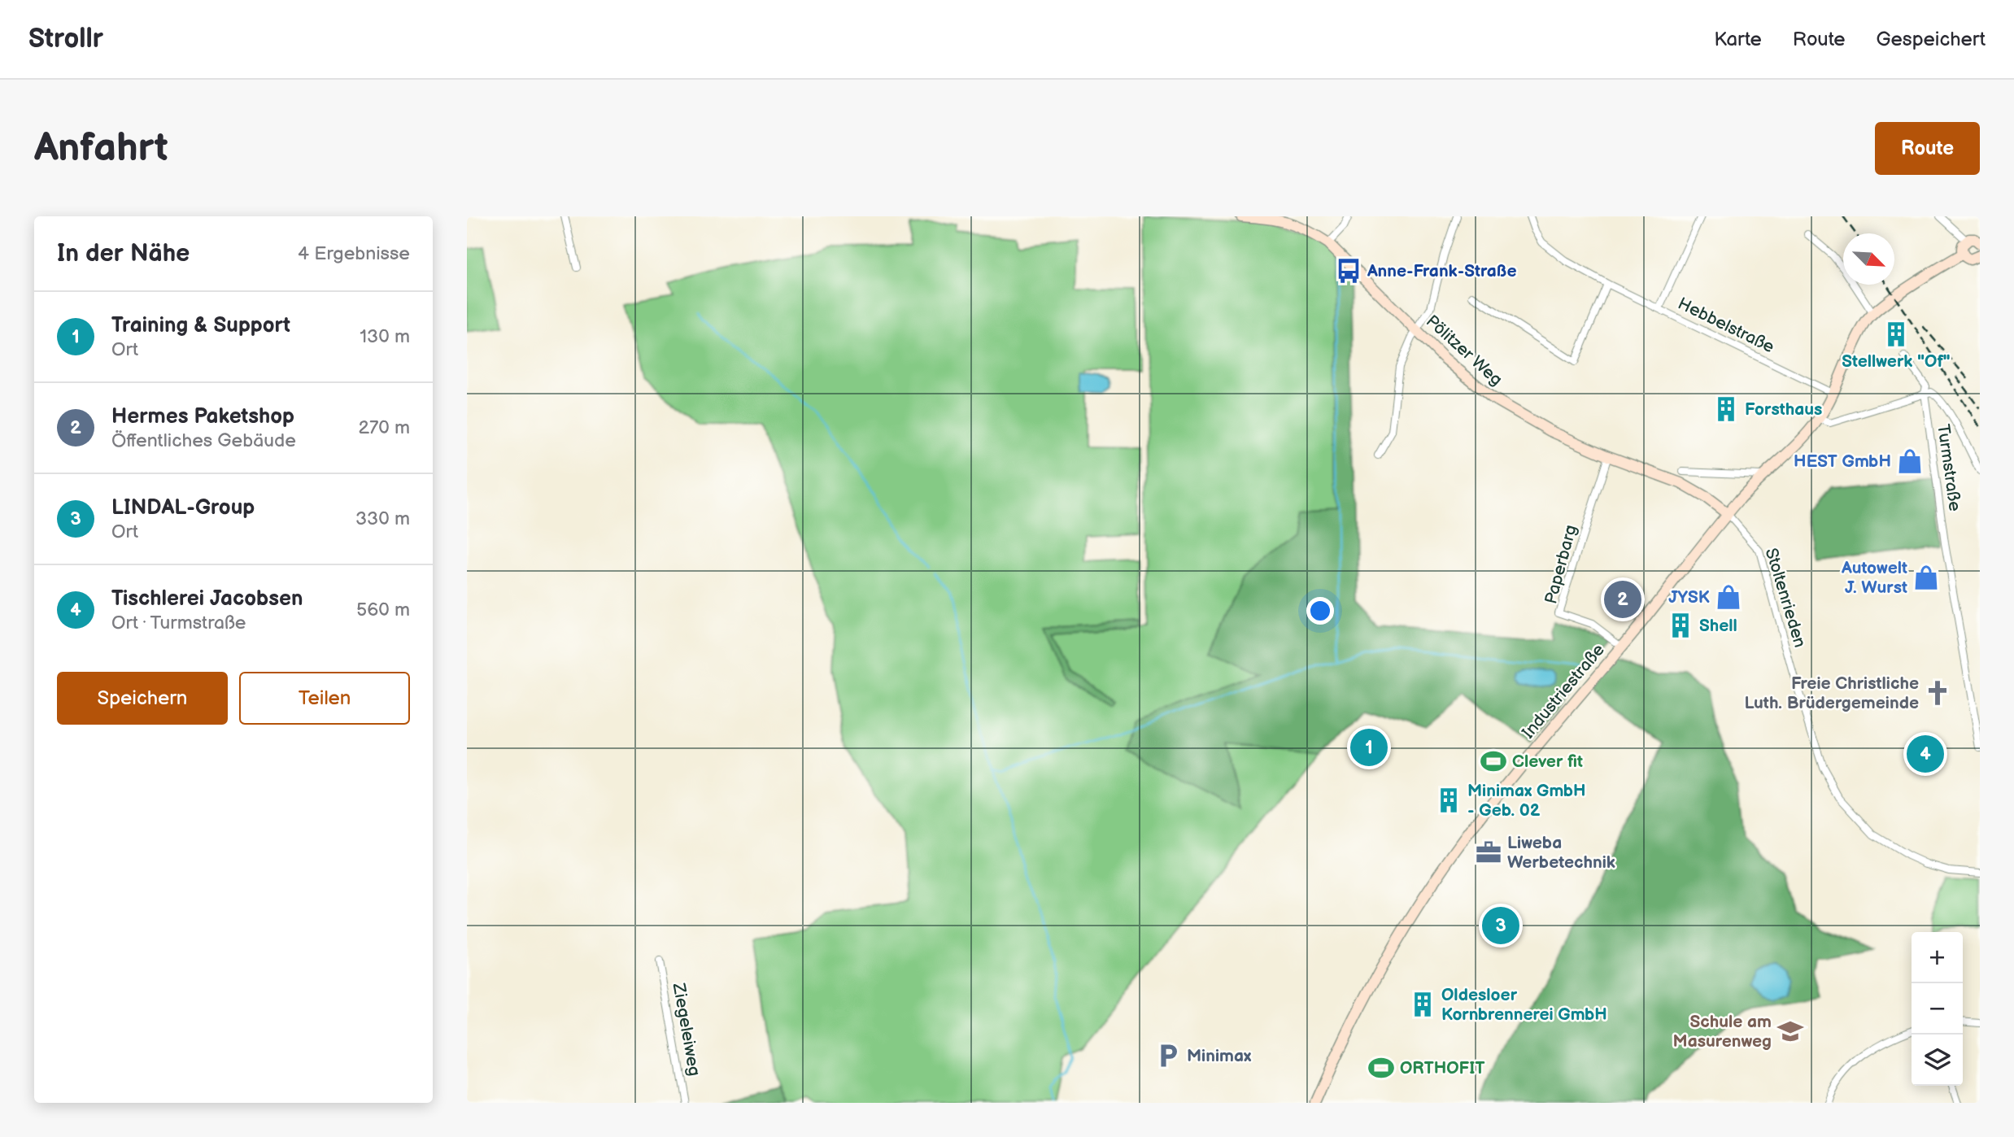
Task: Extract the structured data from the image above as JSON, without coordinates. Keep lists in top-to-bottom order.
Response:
{
  "streets": {
    "main road": ["Pölitzer Weg", "Industriestraße"],
    "street": [
      "Hebbelstraße",
      "Turmstraße",
      "Paperbarg",
      "Stoltenrieden",
      "Ziegeleiweg"
    ]
  },
  "crossings": [
    ["Pölitzer Weg", "Paperbarg"],
    ["Pölitzer Weg", "Stoltenrieden"],
    ["Pölitzer Weg", "Industriestraße"],
    ["Paperbarg", "Industriestraße"],
    ["Stoltenrieden", "Industriestraße"]
  ],
  "places": {
    "bus stop": ["Anne-Frank-Straße"],
    "building": [
      "Stellwerk \"Of\"",
      "Forsthaus",
      "Shell",
      "Minimax GmbH - Geb. 02",
      "Oldesloer Kornbrennerei GmbH"
    ],
    "shop": ["HEST GmbH", "Autowelt J. Wurst", "JYSK"],
    "church": ["Freie Christliche Luth. Brüdergemeinde"],
    "sports": ["Clever fit", "ORTHOFIT"],
    "office": ["Liweba Werbetechnik"],
    "school or university": ["Schule am Masurenweg"],
    "parking": ["Minimax"]
  },
  "north": "bottom right",
  "page": {
    "header": "Strollr",
    "nav": ["Karte", "Route", "Gespeichert"],
    "buttons": [
      "Route",
      ["Speichern", "Teilen"]
    ],
    "title": "Anfahrt",
    "heading": ["In der Nähe", "4 Ergebnisse"],
    "list": [
      {
        "mark": "1",
        "name": "Training & Support",
        "note": "Ort",
        "value": "130 m"
      },
      {
        "mark": "2",
        "name": "Hermes Paketshop",
        "note": "Öffentliches Gebäude",
        "value": "270 m"
      },
      {
        "mark": "3",
        "name": "LINDAL-Group",
        "note": "Ort",
        "value": "330 m"
      },
      {
        "mark": "4",
        "name": "Tischlerei Jacobsen",
        "note": "Ort · Turmstraße",
        "value": "560 m"
      }
    ],
    "pins": [
      "2",
      "1",
      "4",
      "3"
    ],
    "map_buttons": ["+", "−"]
  }
}
